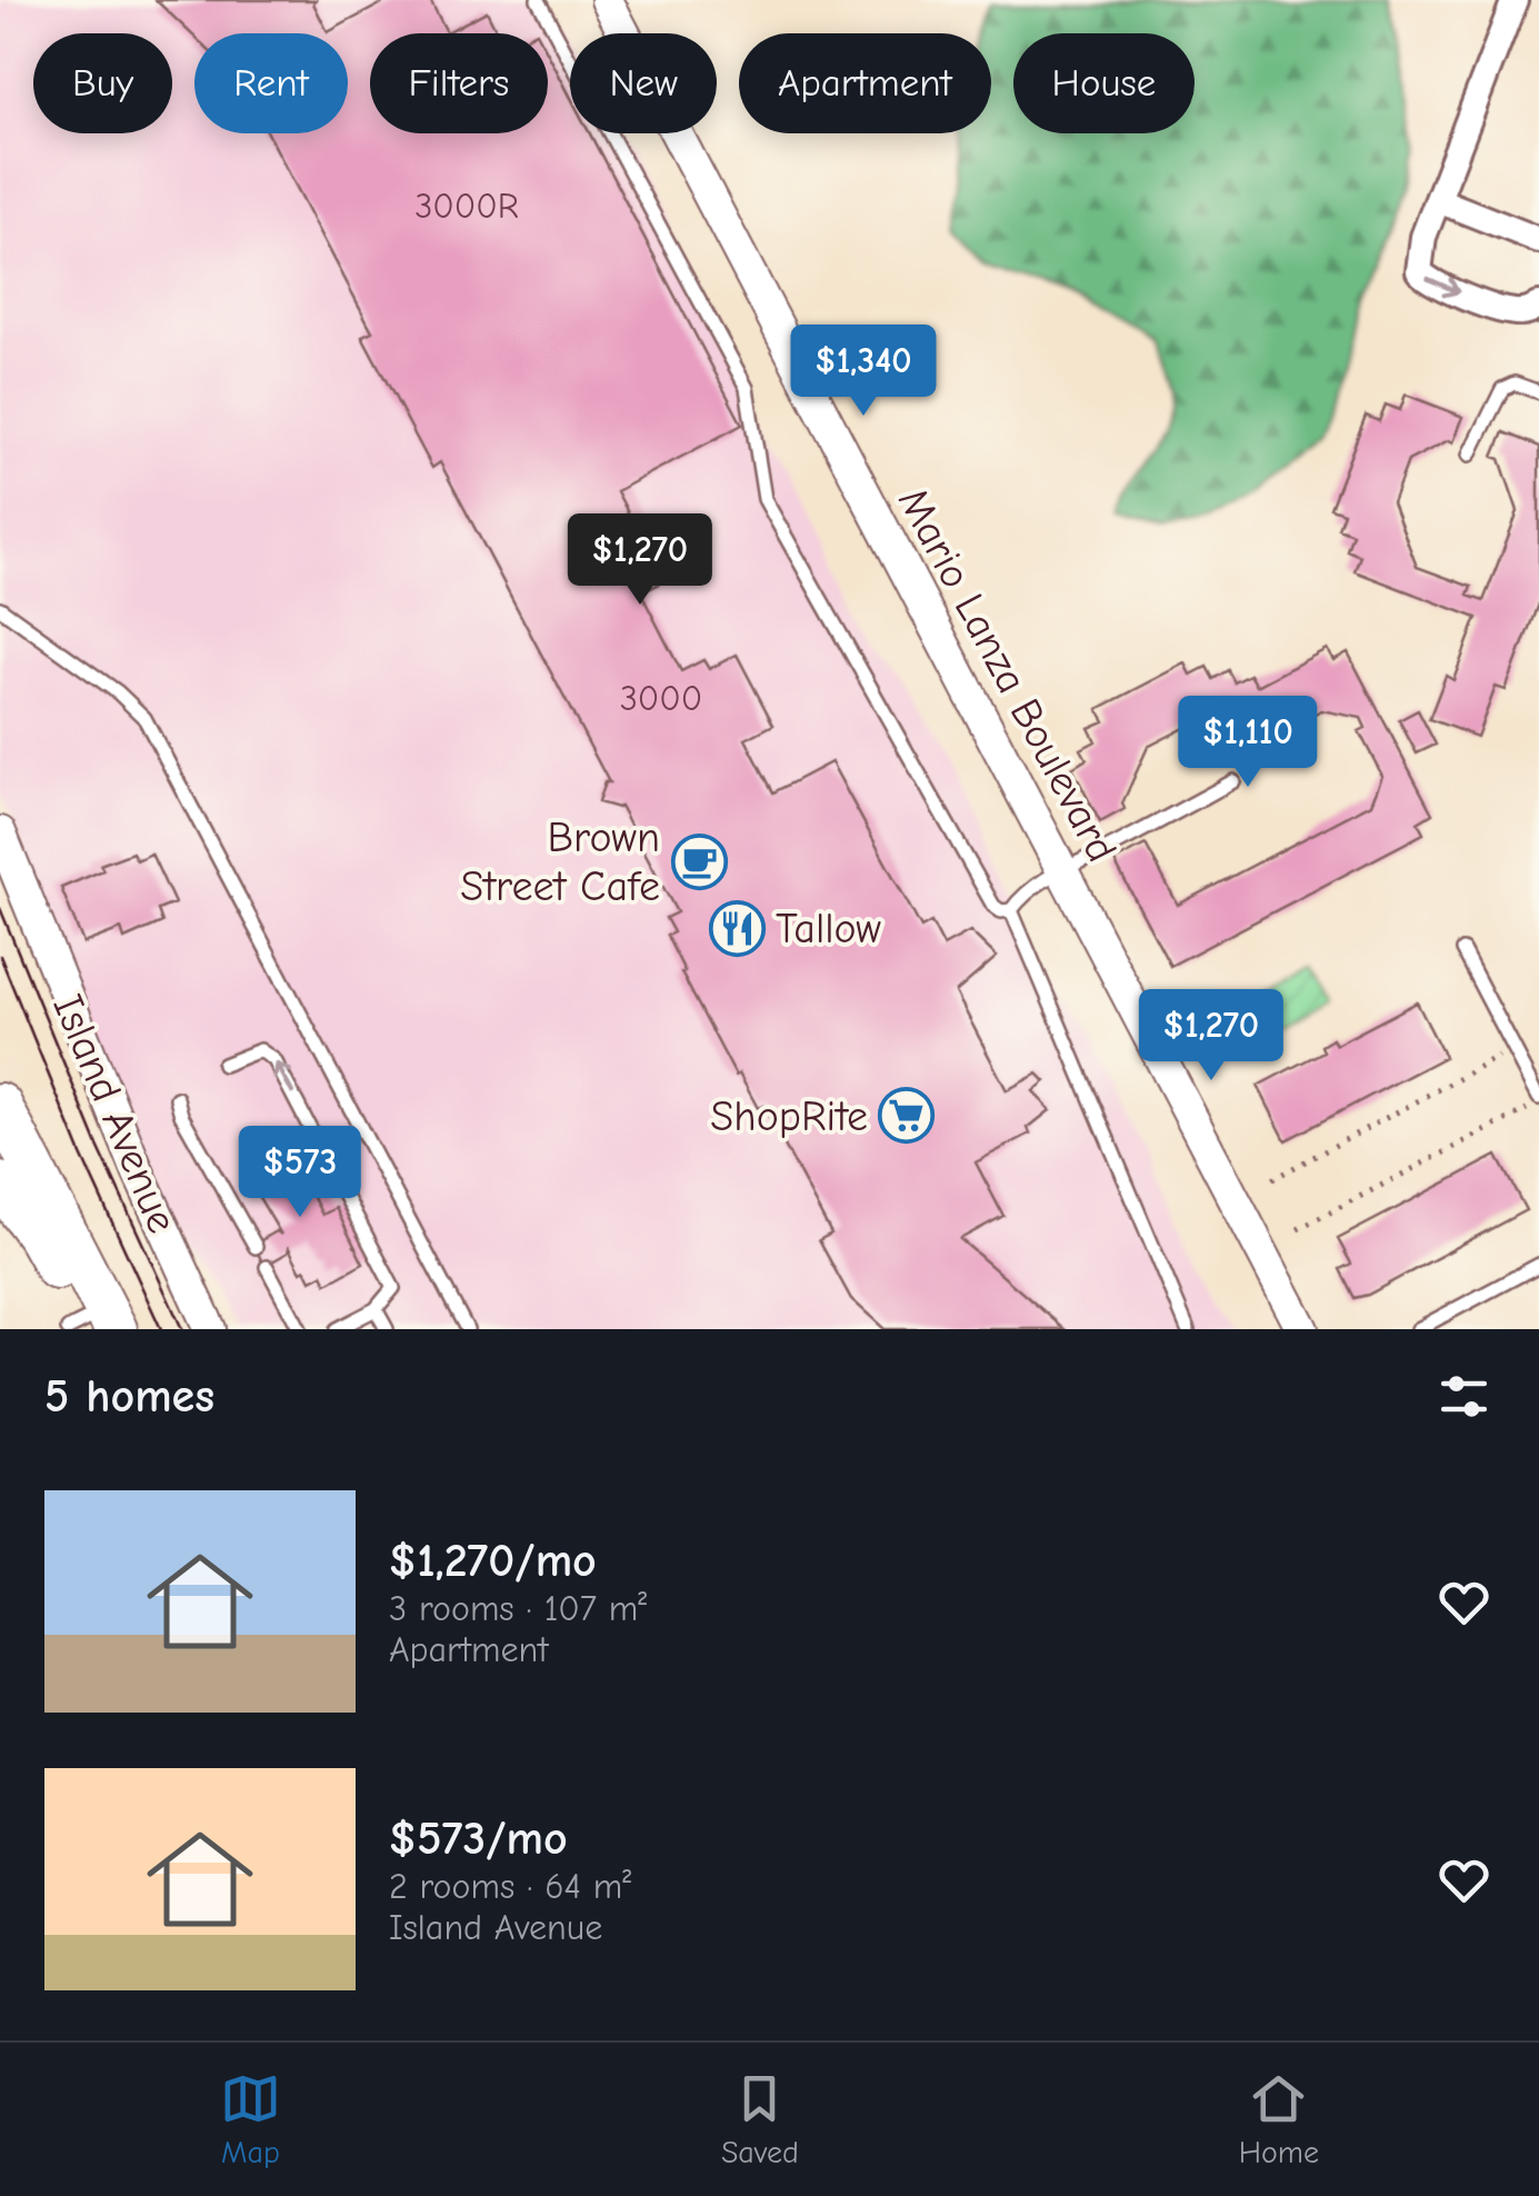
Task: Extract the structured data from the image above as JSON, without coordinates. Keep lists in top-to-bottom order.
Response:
{
  "streets": {
    "street": ["Mario Lanza Boulevard", "Island Avenue"]
  },
  "places": {
    "cafe": ["Brown Street Cafe"],
    "restaurant": ["Tallow"],
    "supermarket": ["ShopRite"]
  },
  "house_numbers": ["3000R", "3000"],
  "page": {
    "chip": [
      "Buy",
      "Rent",
      "Filters",
      "New",
      "Apartment",
      "House"
    ],
    "price": [
      "$1,340",
      "$1,270",
      "$1,110",
      "$1,270",
      "$573"
    ],
    "heading": "5 homes",
    "list": [
      {
        "name": "$1,270/mo",
        "note": "3 rooms · 107 m² · Apartment"
      },
      {
        "name": "$573/mo",
        "note": "2 rooms · 64 m² · Island Avenue"
      }
    ],
    "tabs": ["Map", "Saved", "Home"]
  }
}
